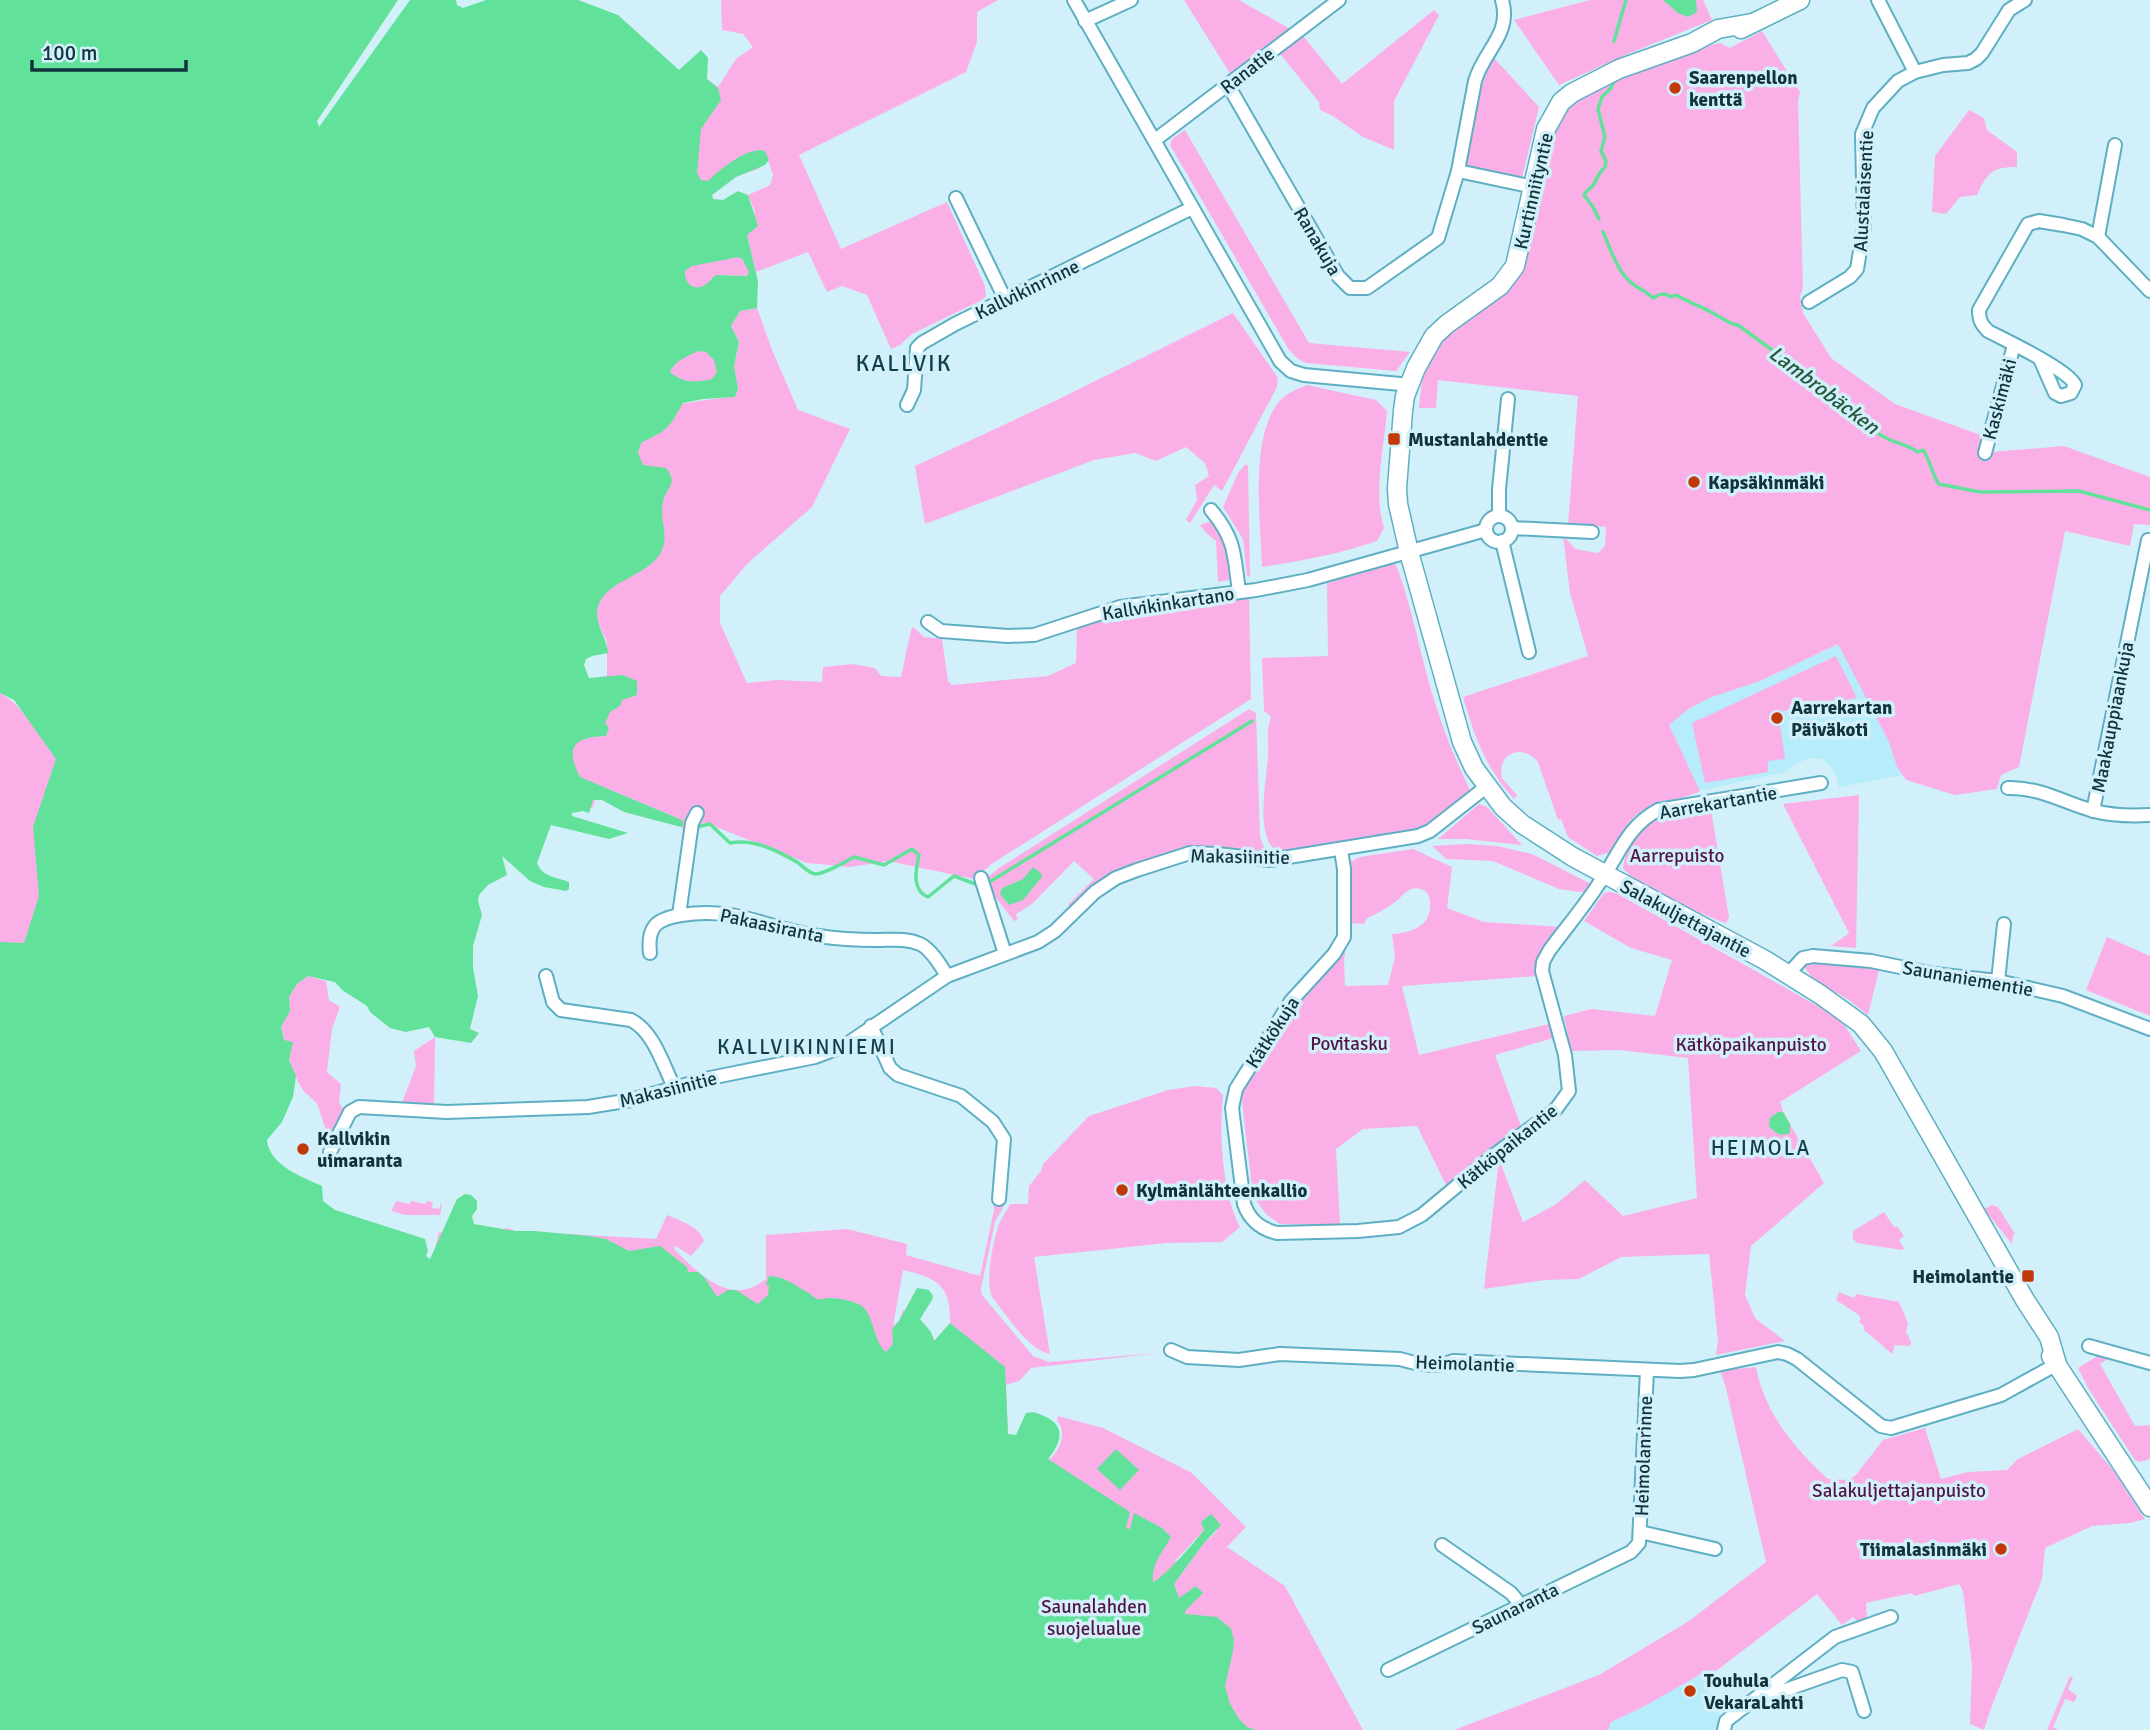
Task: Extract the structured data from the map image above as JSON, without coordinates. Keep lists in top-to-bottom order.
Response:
{
  "streets": {
    "street": [
      "Ranatie",
      "Kurtinniityntie",
      "Alustalaisentie",
      "Ranakuja",
      "Kallvikinrinne",
      "Kaskimäki",
      "Kallvikinkartano",
      "Maakauppiaankuja",
      "Aarrekartantie",
      "Makasiinitie",
      "Salakuljettajantie",
      "Pakaasiranta",
      "Saunaniementie",
      "Kätkökuja",
      "Kätköpaikantie",
      "Heimolantie",
      "Heimolanrinne",
      "Saunaranta"
    ]
  },
  "crossings": [
    ["Ranatie", "Ranakuja"],
    ["Kurtinniityntie", "Salakuljettajantie"],
    ["Kallvikinkartano", "Salakuljettajantie"],
    ["Aarrekartantie", "Salakuljettajantie"],
    ["Aarrekartantie", "Kätköpaikantie"],
    ["Makasiinitie", "Salakuljettajantie"],
    ["Makasiinitie", "Pakaasiranta"],
    ["Makasiinitie", "Kätkökuja"],
    ["Salakuljettajantie", "Saunaniementie"],
    ["Salakuljettajantie", "Kätköpaikantie"],
    ["Salakuljettajantie", "Heimolantie"],
    ["Kätkökuja", "Kätköpaikantie"],
    ["Heimolantie", "Heimolanrinne"],
    ["Heimolanrinne", "Saunaranta"]
  ],
  "districts": ["KALLVIK", "KALLVIKINNIEMI", "HEIMOLA"],
  "water": ["Lambrobäcken"],
  "parks": [
    "Aarrepuisto",
    "Povitasku",
    "Kätköpaikanpuisto",
    "Salakuljettajanpuisto",
    "Saunalahden suojelualue"
  ],
  "places": {
    "other": [
      "Saarenpellon kenttä",
      "Kapsäkinmäki",
      "Aarrekartan Päiväkoti",
      "Kallvikin uimaranta",
      "Kylmänlähteenkallio",
      "Tiimalasinmäki",
      "Touhula VekaraLahti"
    ],
    "transit": ["Mustanlahdentie", "Heimolantie"]
  },
  "scale_bar": "100 m"
}
